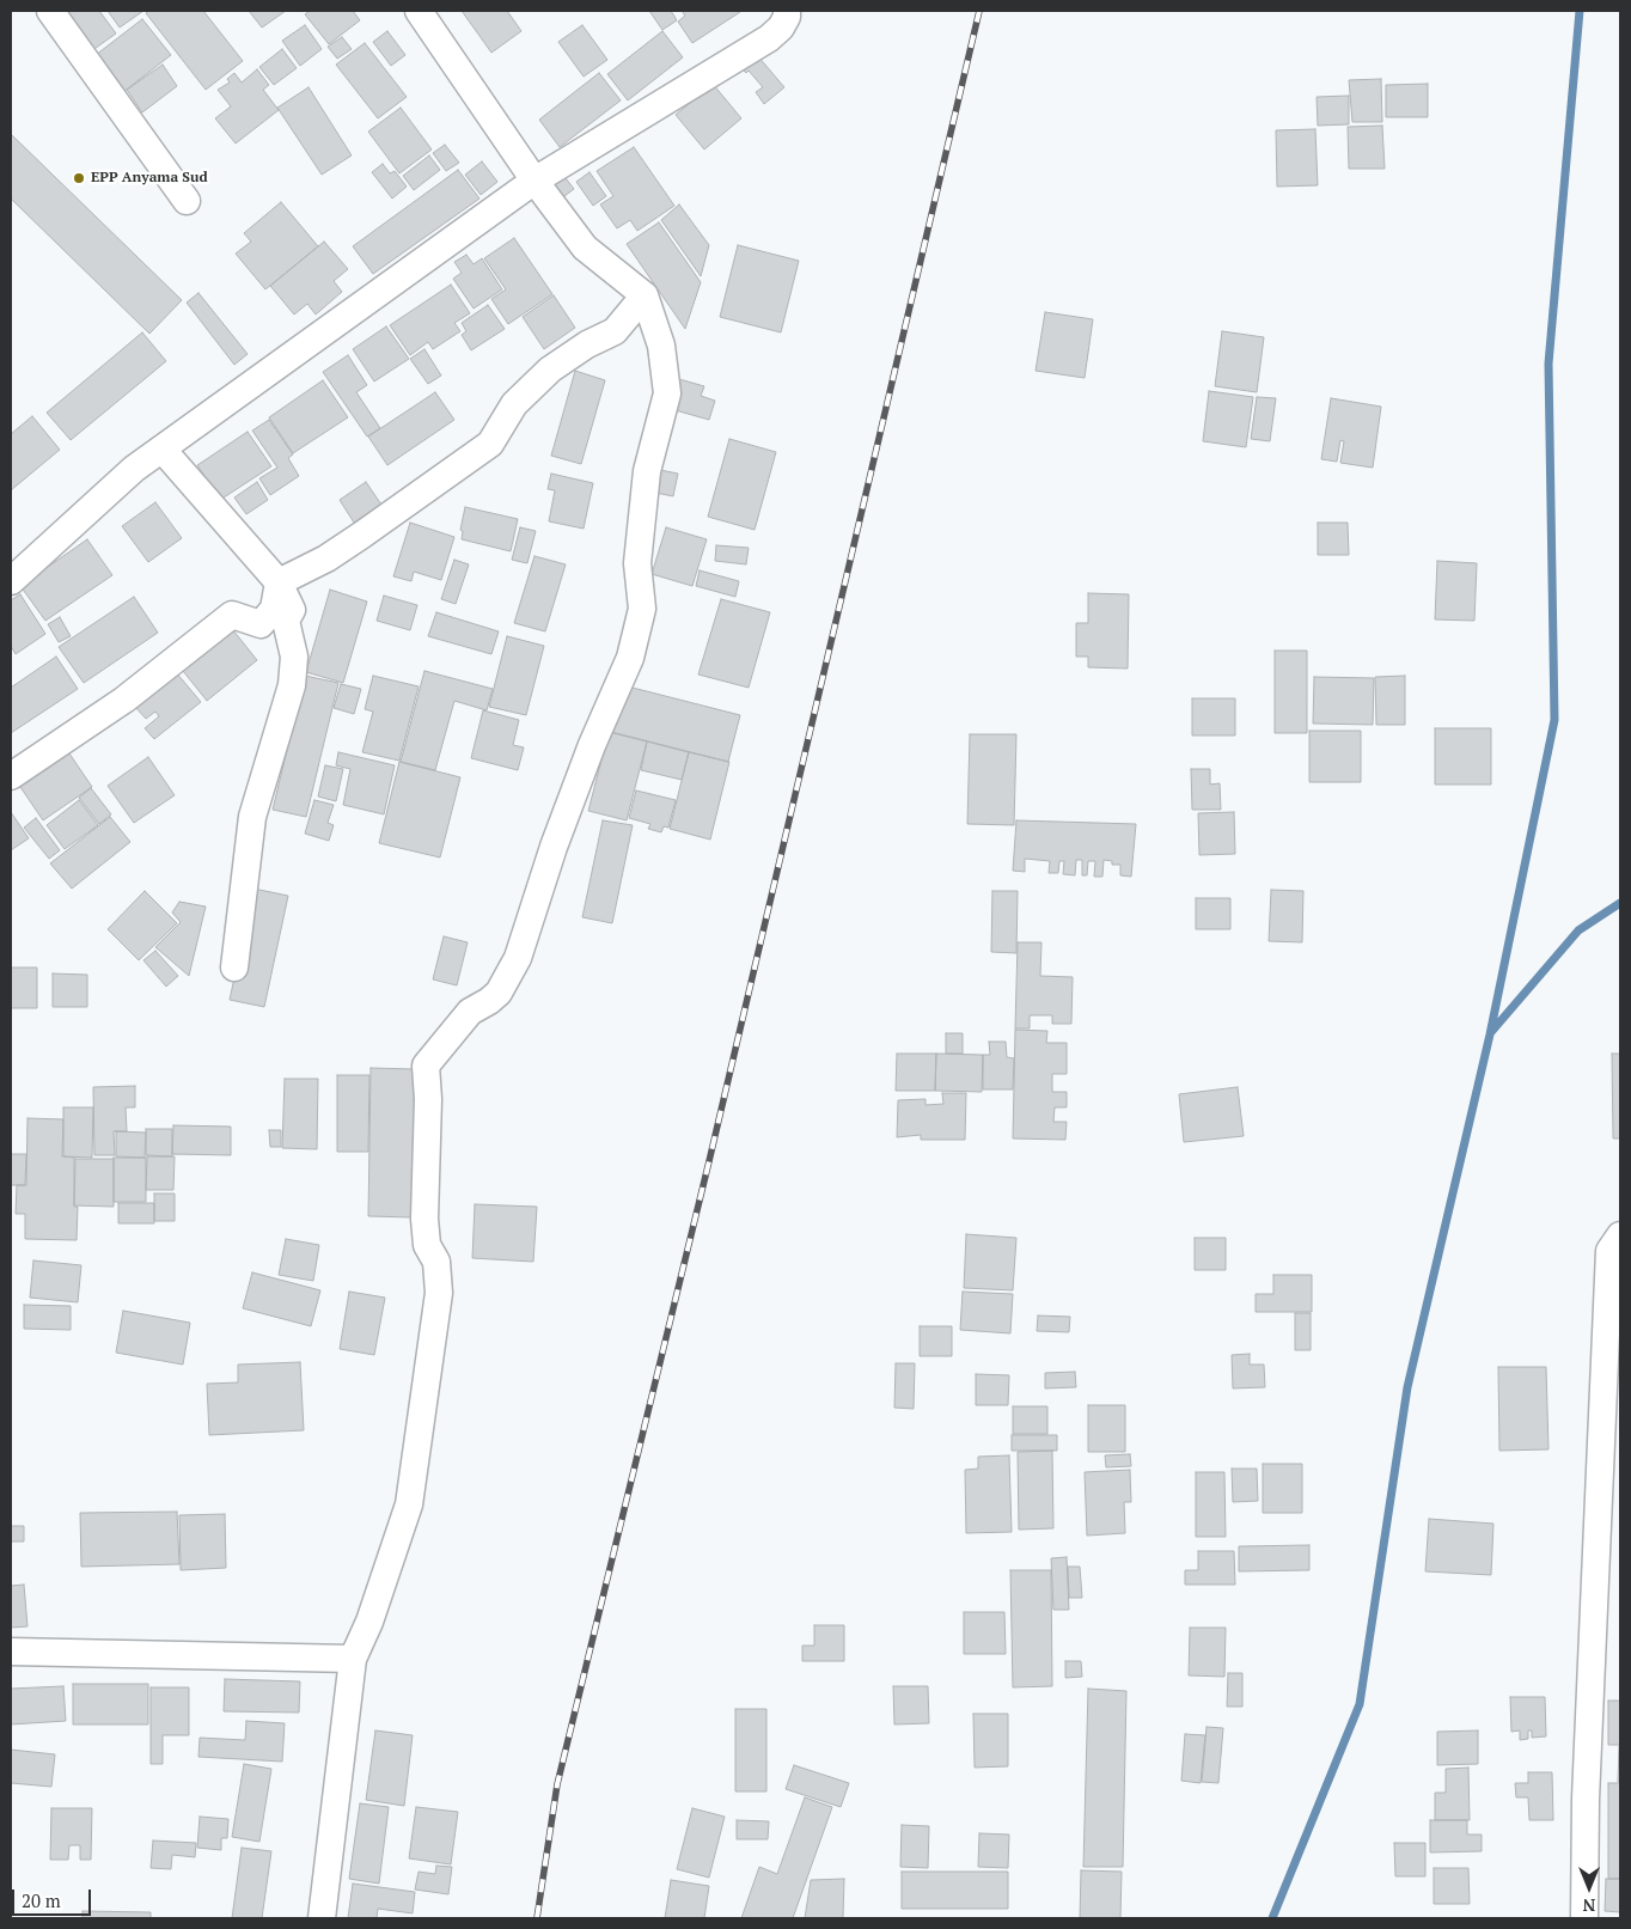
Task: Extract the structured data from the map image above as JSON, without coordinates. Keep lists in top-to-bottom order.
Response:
{
  "places": ["EPP Anyama Sud"],
  "scale_bar": "20 m",
  "north": "bottom"
}
